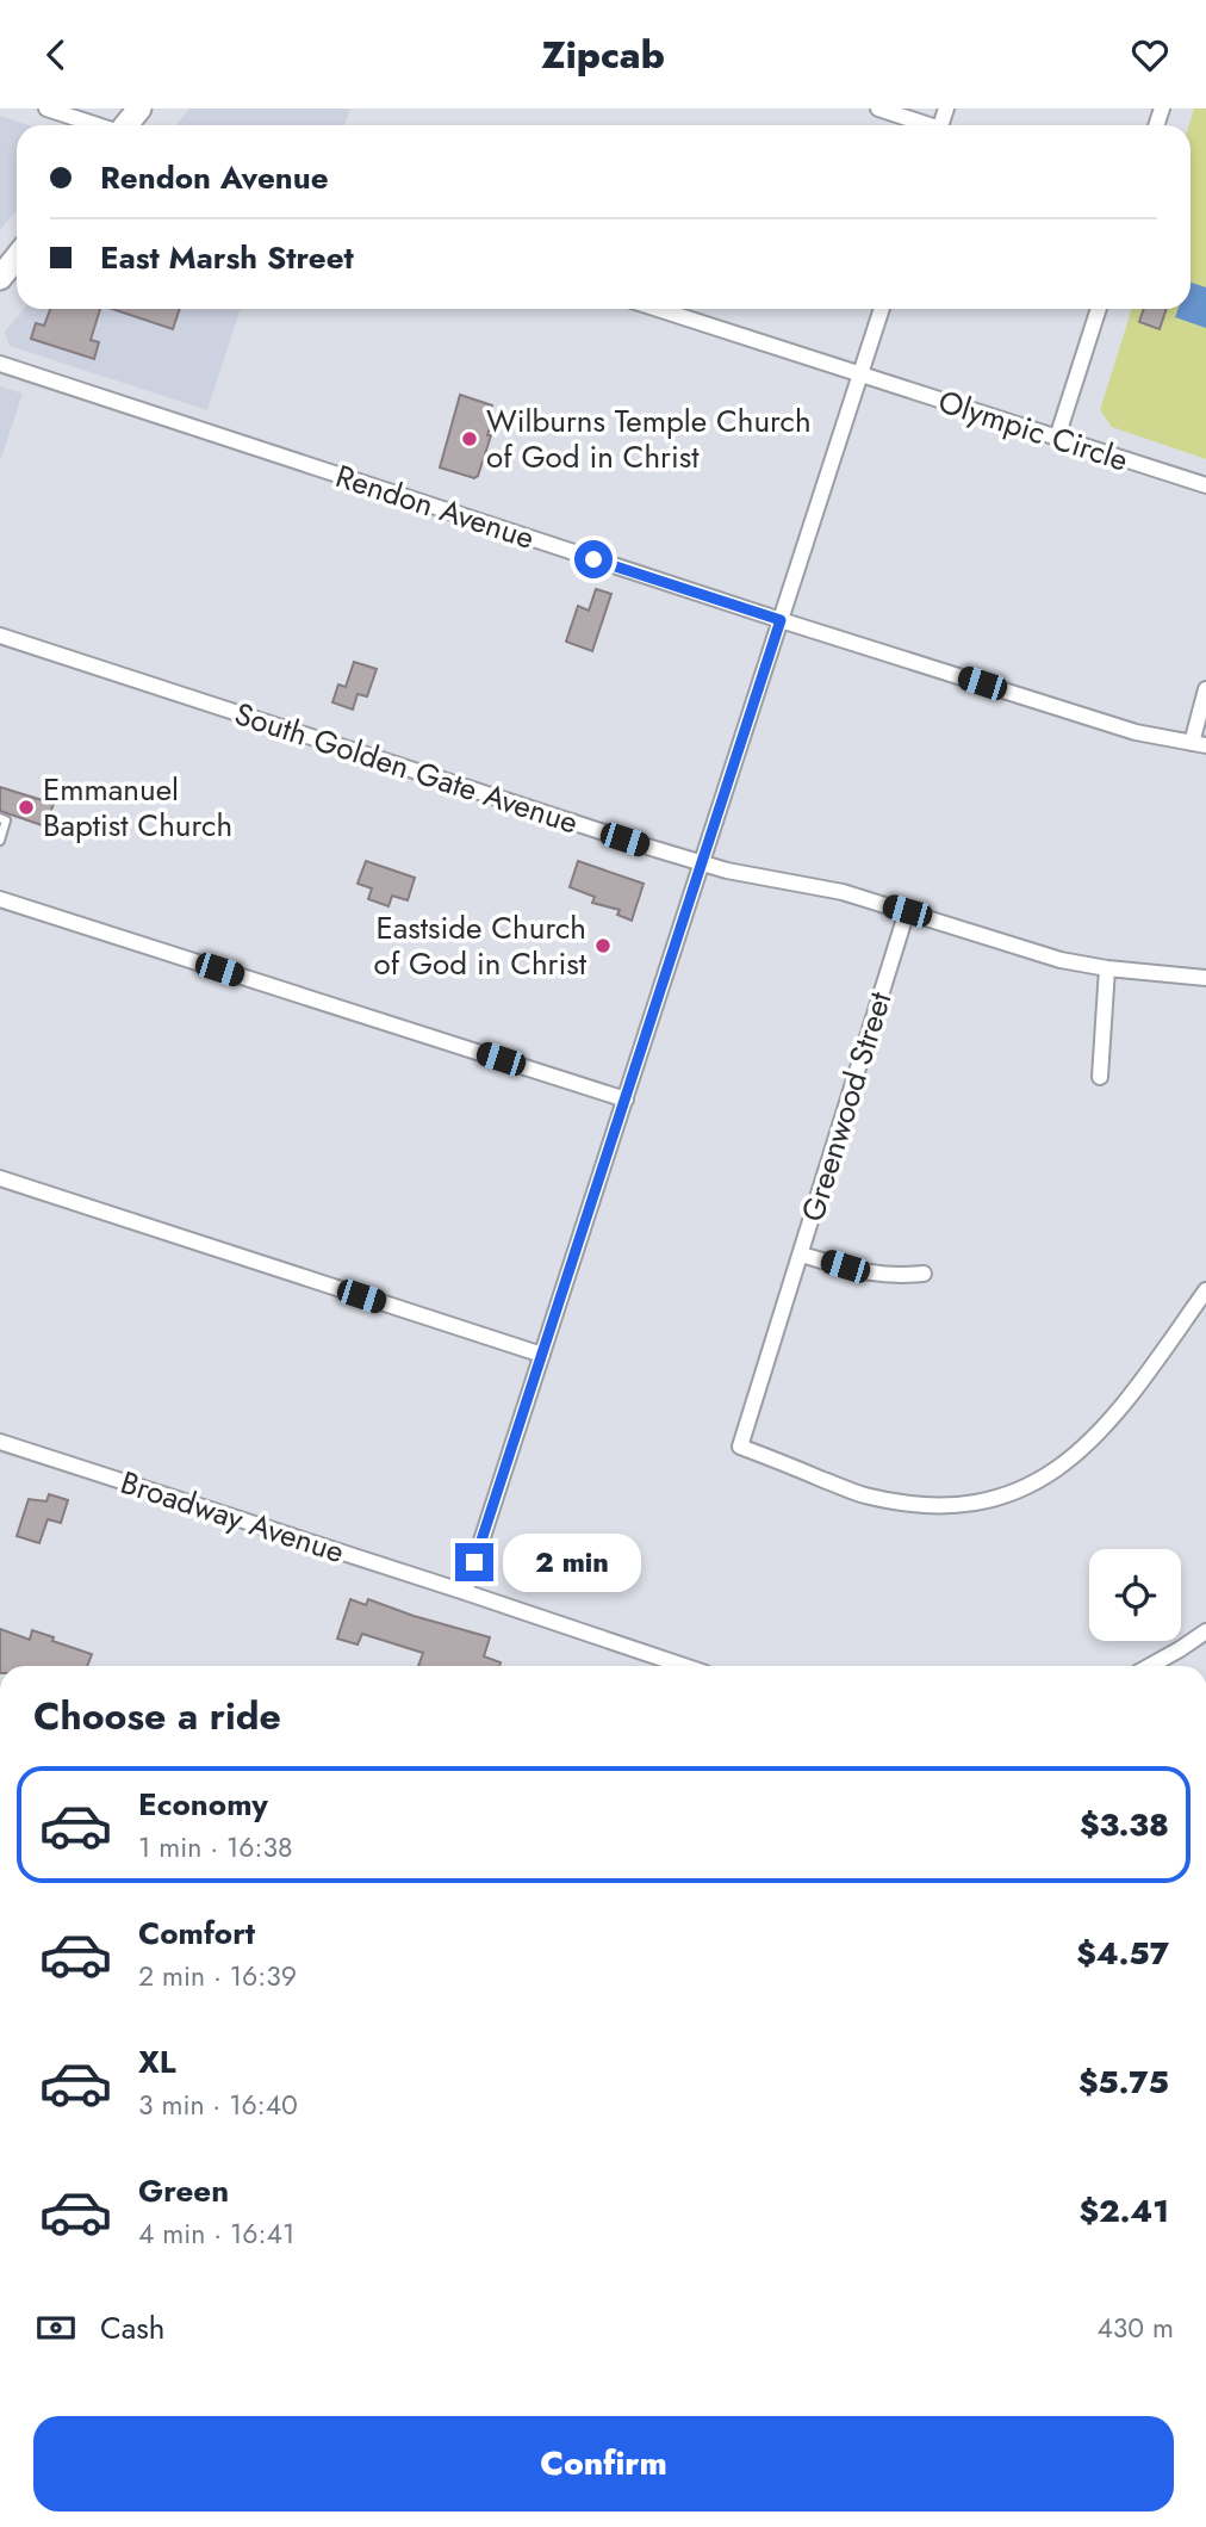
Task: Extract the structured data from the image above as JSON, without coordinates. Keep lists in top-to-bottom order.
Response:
{
  "streets": {
    "street": [
      "Olympic Circle",
      "Rendon Avenue",
      "South Golden Gate Avenue",
      "Greenwood Street",
      "Broadway Avenue"
    ]
  },
  "crossings": [
    ["South Golden Gate Avenue", "Greenwood Street"]
  ],
  "places": ["Wilburns Temple Church of God in Christ", "Emmanuel Baptist Church", "Eastside Church of God in Christ"],
  "page": {
    "header": "Zipcab",
    "banner": ["Rendon Avenue", "East Marsh Street"],
    "bubble": "2 min",
    "heading": "Choose a ride",
    "list": [
      {
        "name": "Economy",
        "note": "1 min · 16:38",
        "value": "$3.38"
      },
      {
        "name": "Comfort",
        "note": "2 min · 16:39",
        "value": "$4.57"
      },
      {
        "name": "XL",
        "note": "3 min · 16:40",
        "value": "$5.75"
      },
      {
        "name": "Green",
        "note": "4 min · 16:41",
        "value": "$2.41"
      }
    ],
    "pay": ["Cash", "430 m"],
    "buttons": "Confirm"
  }
}
